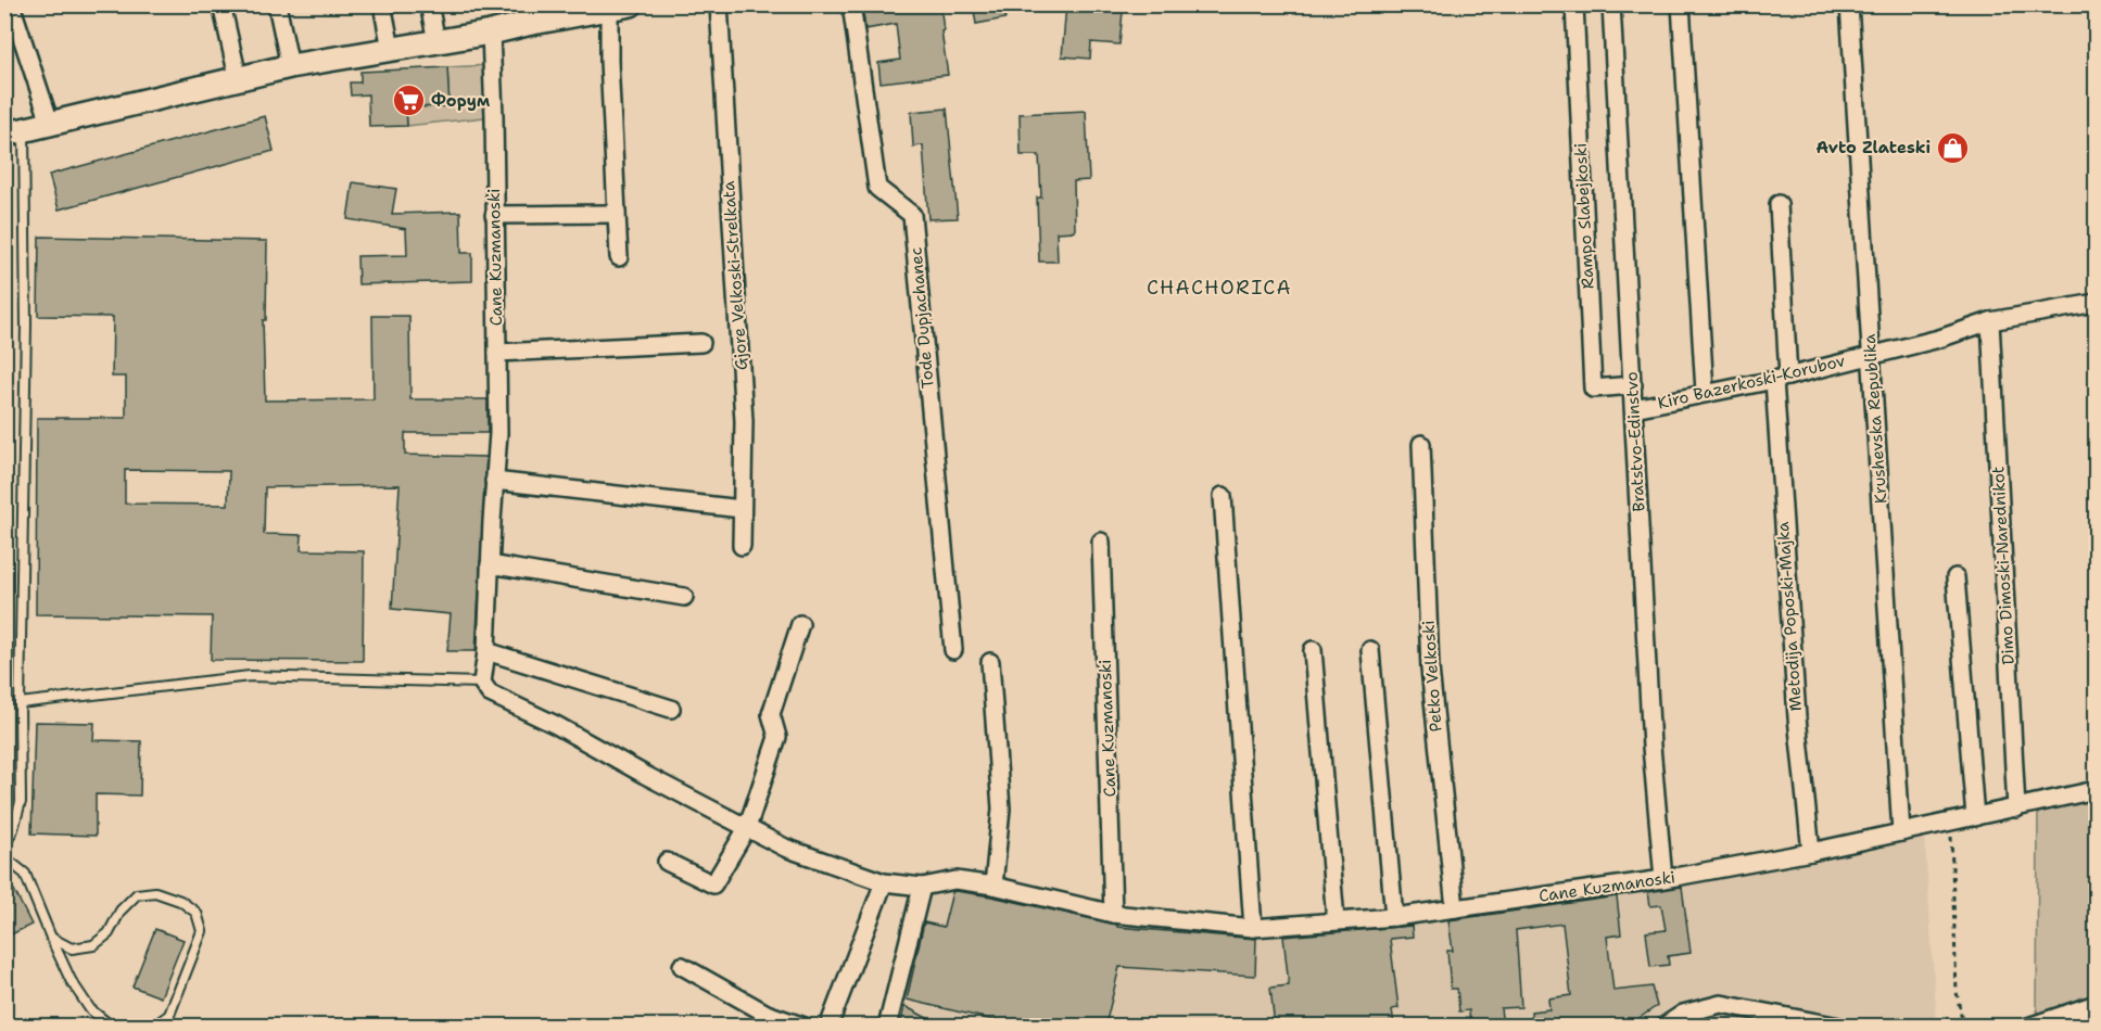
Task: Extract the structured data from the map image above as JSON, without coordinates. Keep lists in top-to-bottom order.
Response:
{
  "streets": {
    "street": [
      "Rampo Slabejkoski",
      "Cane Kuzmanoski",
      "Gjore Velkoski-Strelkata",
      "Tode Dupjachanec",
      "Kiro Bazerkoski-Korubov",
      "Krushevska Republika",
      "Bratstvo-Edinstvo",
      "Dimo Dimoski-Narednikot",
      "Metodija Poposki-Majka",
      "Petko Velkoski"
    ]
  },
  "crossings": [
    ["Rampo Slabejkoski", "Bratstvo-Edinstvo"],
    ["Cane Kuzmanoski", "Krushevska Republika"],
    ["Cane Kuzmanoski", "Bratstvo-Edinstvo"],
    ["Cane Kuzmanoski", "Dimo Dimoski-Narednikot"],
    ["Cane Kuzmanoski", "Metodija Poposki-Majka"],
    ["Cane Kuzmanoski", "Petko Velkoski"],
    ["Kiro Bazerkoski-Korubov", "Krushevska Republika"],
    ["Kiro Bazerkoski-Korubov", "Bratstvo-Edinstvo"],
    ["Kiro Bazerkoski-Korubov", "Dimo Dimoski-Narednikot"],
    ["Kiro Bazerkoski-Korubov", "Metodija Poposki-Majka"]
  ],
  "districts": ["CHACHORICA"],
  "places": {
    "supermarket": ["Форум"],
    "shop": ["Avto Zlateski"]
  }
}
